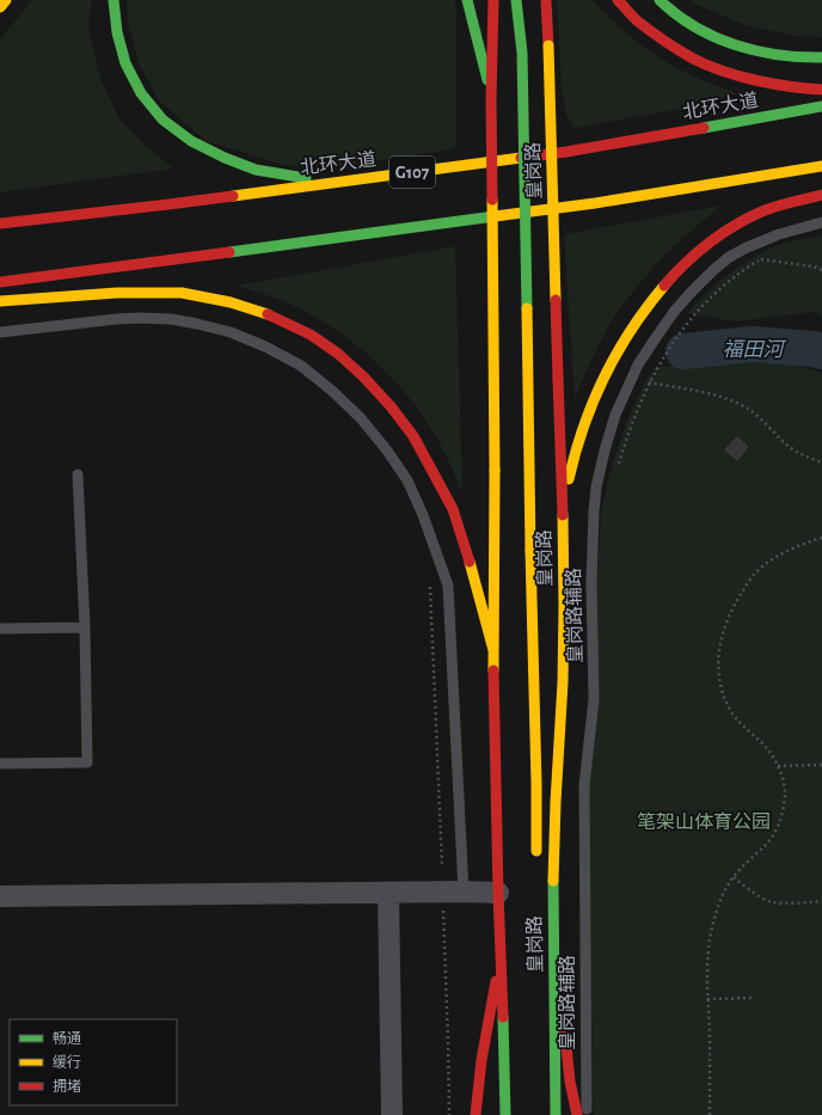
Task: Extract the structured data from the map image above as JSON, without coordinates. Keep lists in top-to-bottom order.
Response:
{
  "streets": {
    "main road": [
      "北环大道",
      "皇岗路",
      "G107",
      "皇岗路辅路"
    ]
  },
  "crossings": [
    ["皇岗路", "皇岗路辅路"]
  ],
  "water": ["福田河"],
  "parks": ["笔架山体育公园"],
  "legend": ["畅通", "缓行", "拥堵"]
}
